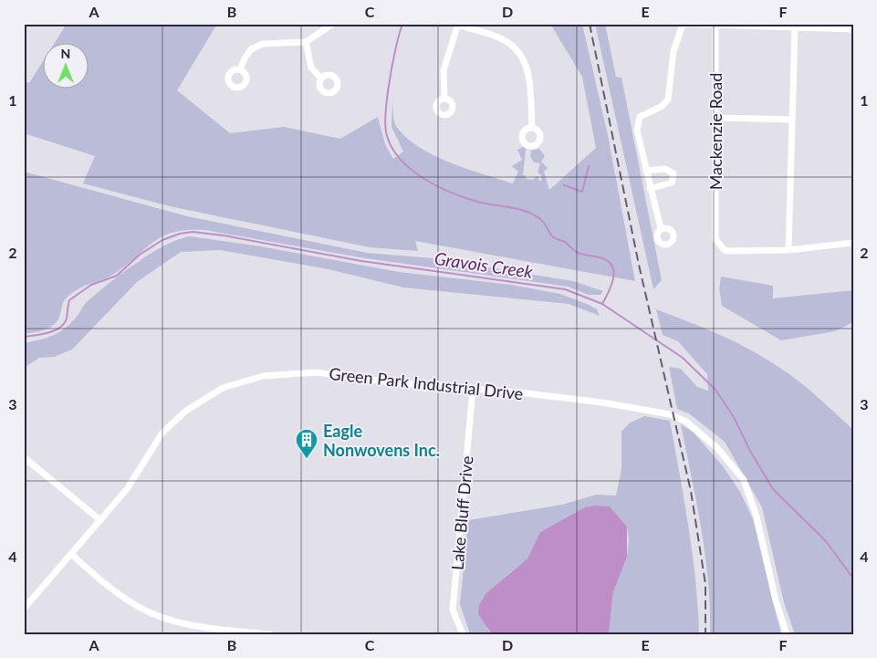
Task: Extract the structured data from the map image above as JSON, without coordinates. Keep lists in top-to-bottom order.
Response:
{
  "streets": {
    "street": ["Mackenzie Road", "Green Park Industrial Drive", "Lake Bluff Drive"]
  },
  "crossings": [
    ["Green Park Industrial Drive", "Lake Bluff Drive"]
  ],
  "water": ["Gravois Creek"],
  "places": {
    "building": ["Eagle Nonwovens Inc."]
  },
  "north": "top",
  "grid": {
    "columns": [
      "A",
      "B",
      "C",
      "D",
      "E",
      "F"
    ],
    "rows": [
      "1",
      "2",
      "3",
      "4"
    ]
  }
}
